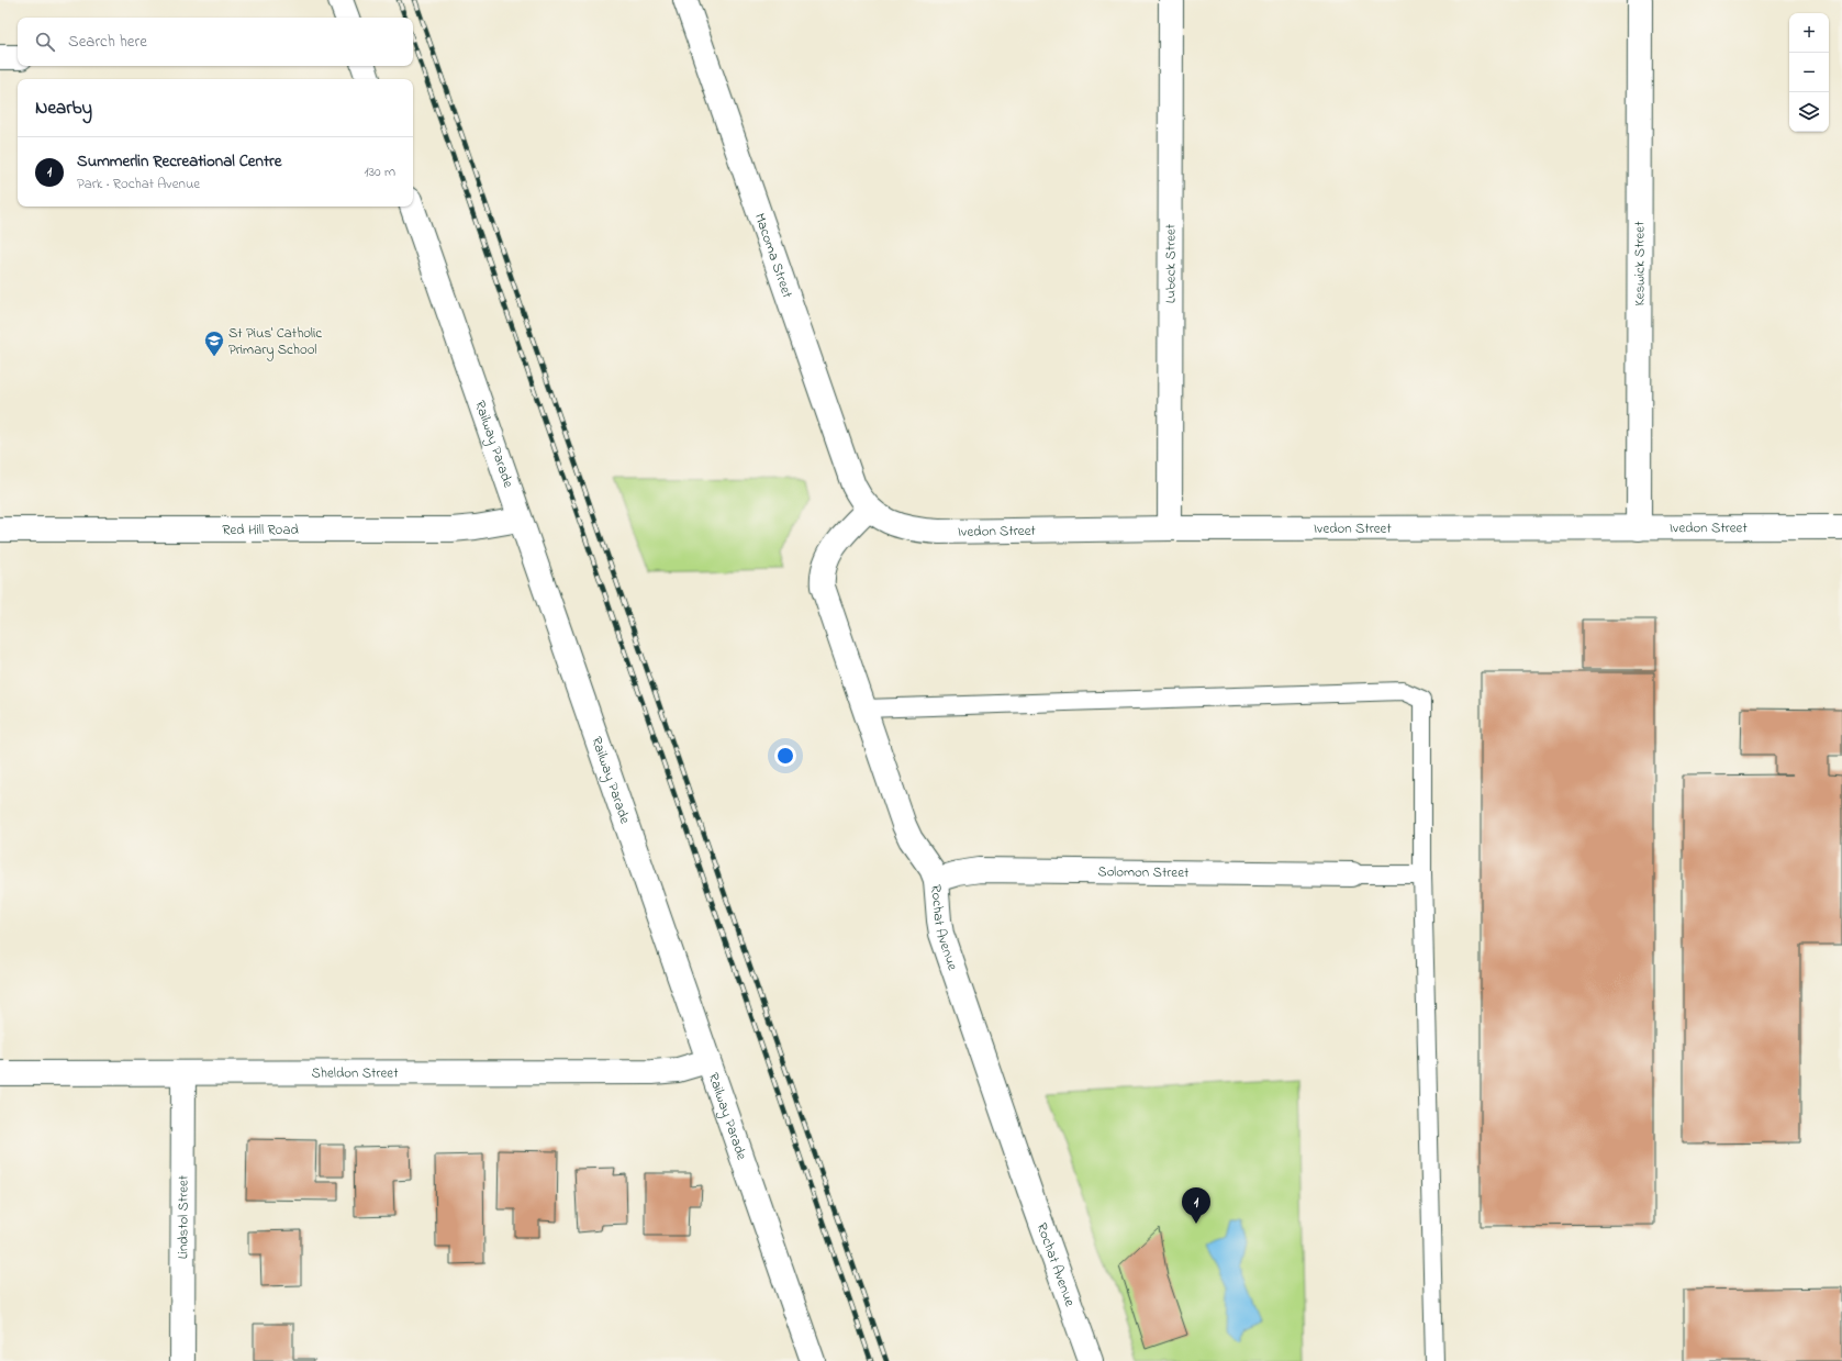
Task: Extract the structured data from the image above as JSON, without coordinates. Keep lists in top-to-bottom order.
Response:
{
  "streets": {
    "street": [
      "Macoma Street",
      "Lubeck Street",
      "Keswick Street",
      "Railway Parade",
      "Ivedon Street",
      "Red Hill Road",
      "Solomon Street",
      "Rochat Avenue",
      "Sheldon Street",
      "Lindstol Street"
    ]
  },
  "crossings": [
    ["Macoma Street", "Ivedon Street"],
    ["Macoma Street", "Rochat Avenue"],
    ["Lubeck Street", "Ivedon Street"],
    ["Keswick Street", "Ivedon Street"],
    ["Railway Parade", "Red Hill Road"],
    ["Railway Parade", "Sheldon Street"],
    ["Ivedon Street", "Rochat Avenue"],
    ["Solomon Street", "Rochat Avenue"],
    ["Sheldon Street", "Lindstol Street"]
  ],
  "places": {
    "school or university": ["St Pius' Catholic Primary School"]
  },
  "page": {
    "map_buttons": ["+", "−"],
    "search": "Search here",
    "heading": "Nearby",
    "list": [
      {
        "mark": "1",
        "name": "Summerlin Recreational Centre",
        "note": "Park · Rochat Avenue",
        "value": "130 m"
      }
    ],
    "pins": "1"
  }
}
